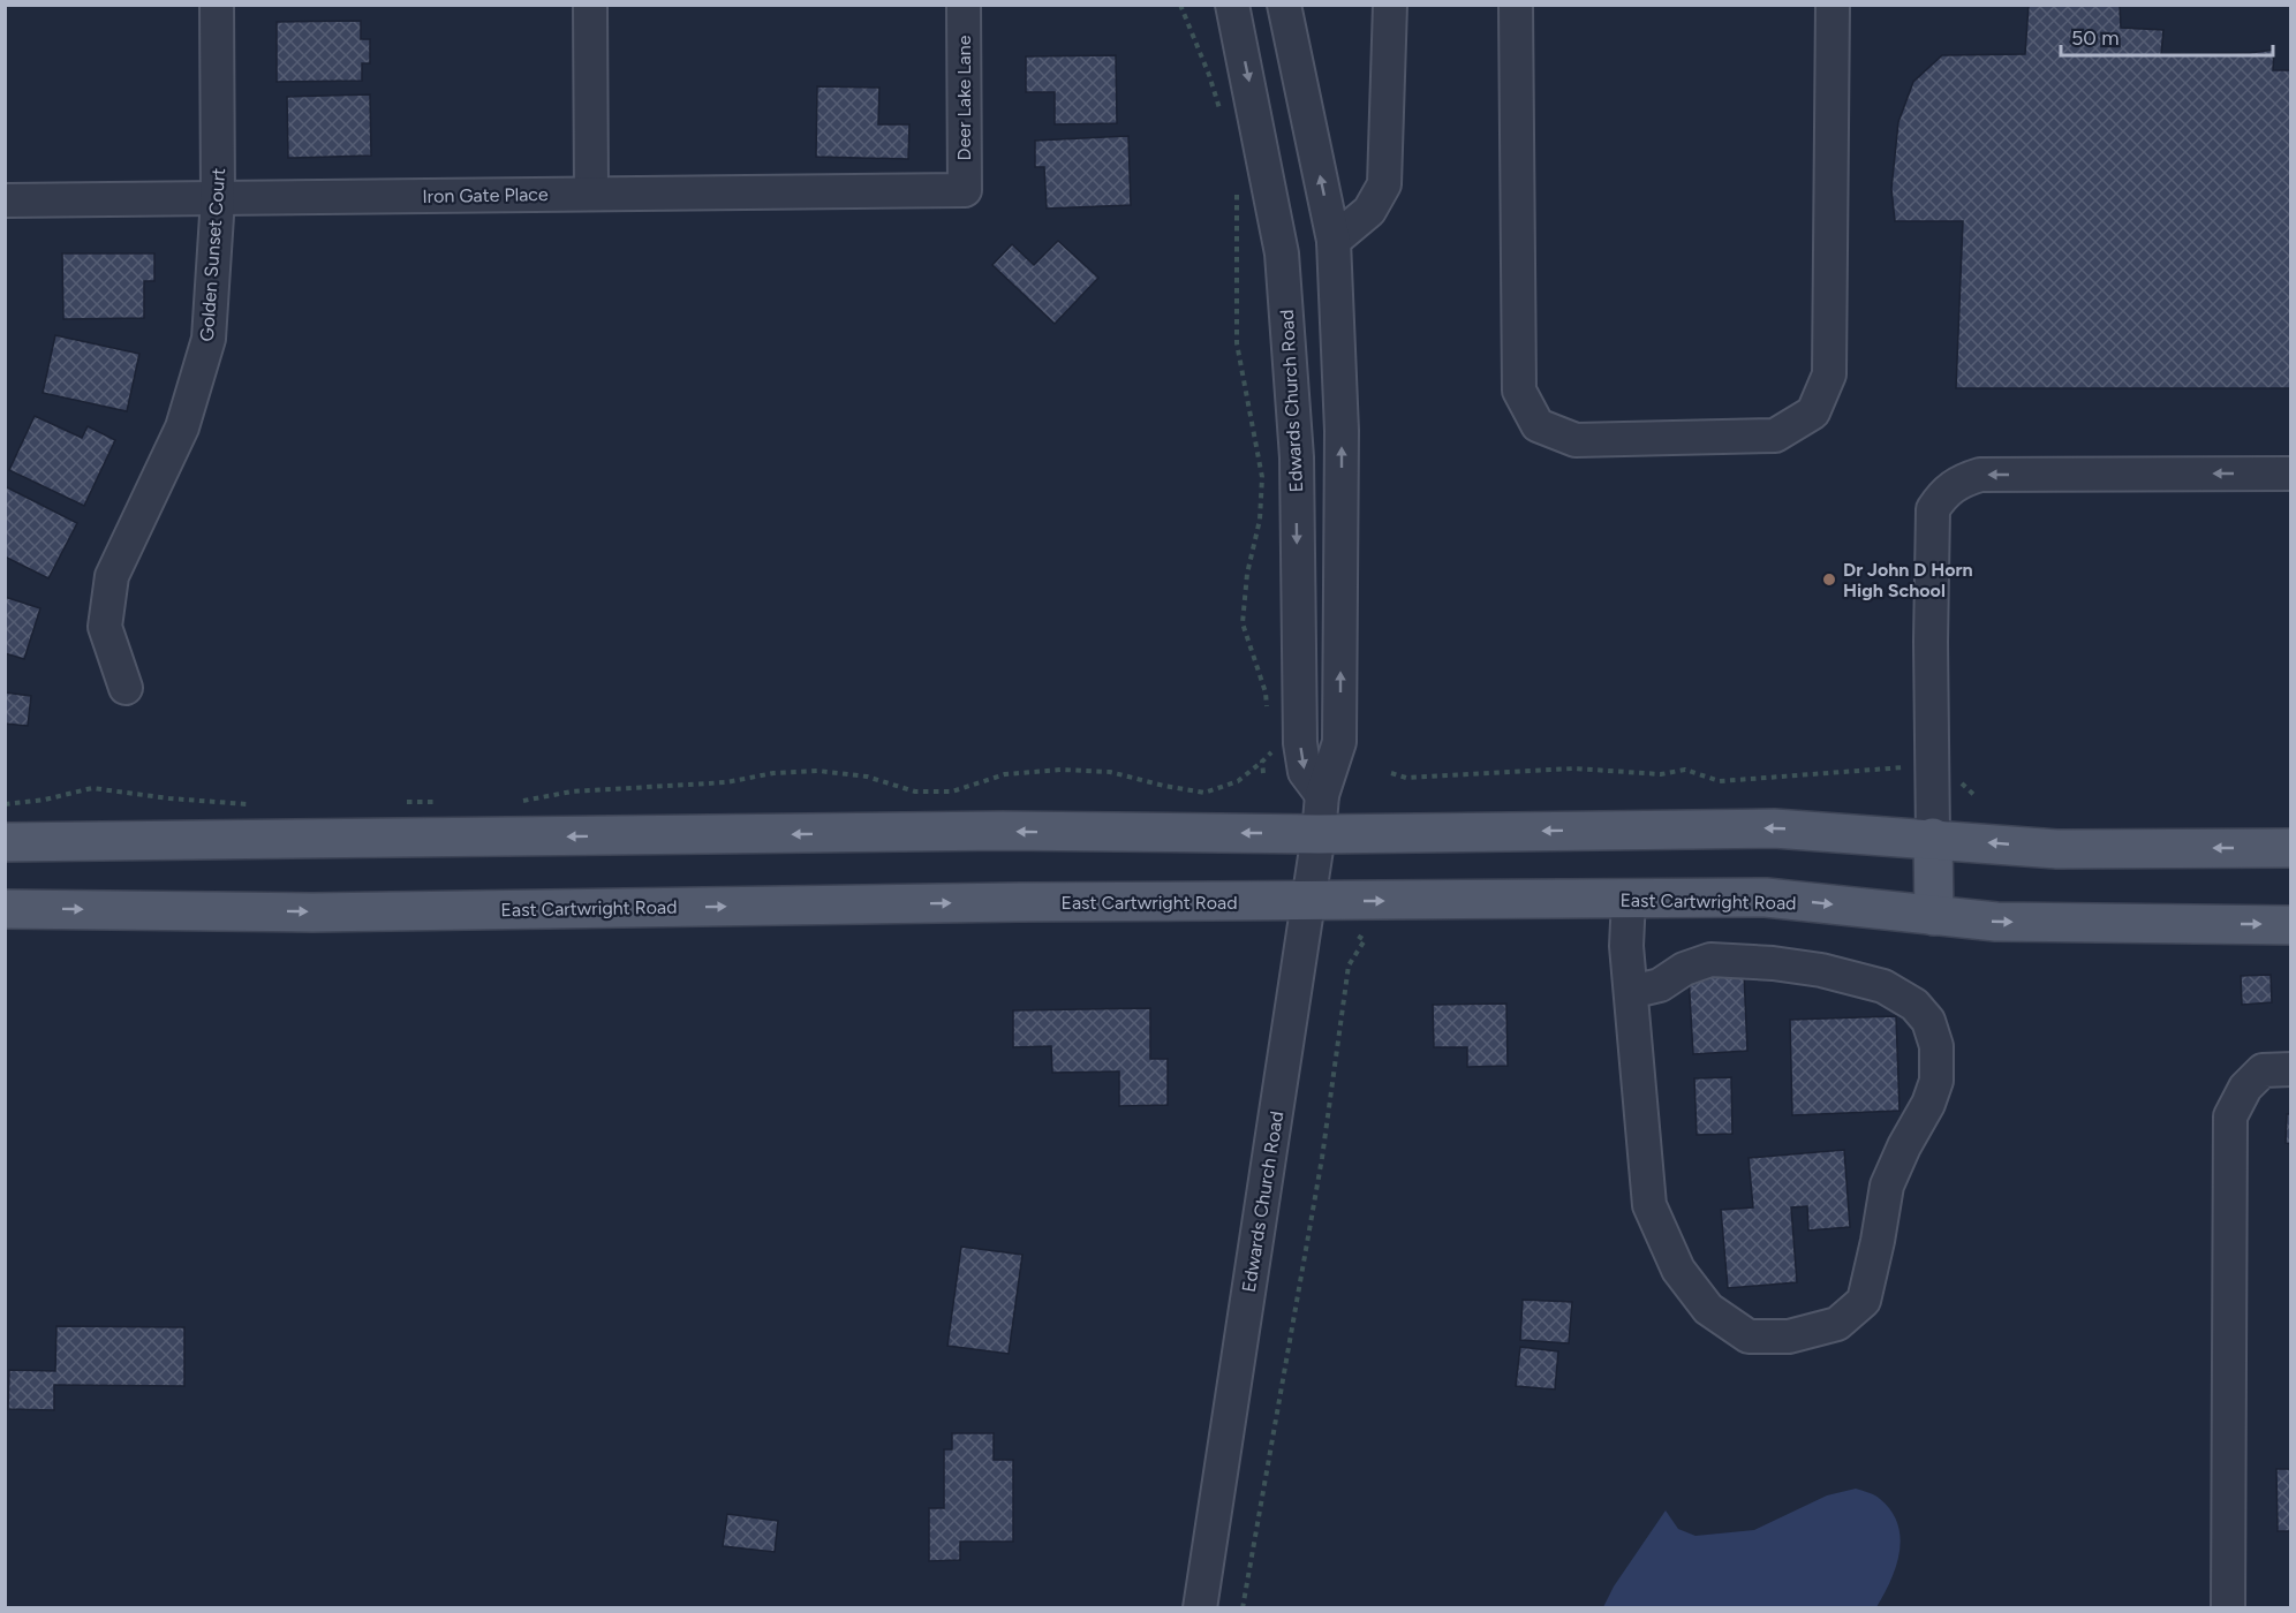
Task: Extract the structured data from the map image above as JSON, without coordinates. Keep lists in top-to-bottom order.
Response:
{
  "streets": {
    "main road": ["East Cartwright Road"],
    "street": [
      "Deer Lake Lane",
      "Iron Gate Place",
      "Golden Sunset Court",
      "Edwards Church Road"
    ]
  },
  "crossings": [
    ["Deer Lake Lane", "Iron Gate Place"],
    ["Iron Gate Place", "Golden Sunset Court"],
    ["Edwards Church Road", "East Cartwright Road"]
  ],
  "places": ["Dr John D Horn High School"],
  "scale_bar": "50 m"
}
